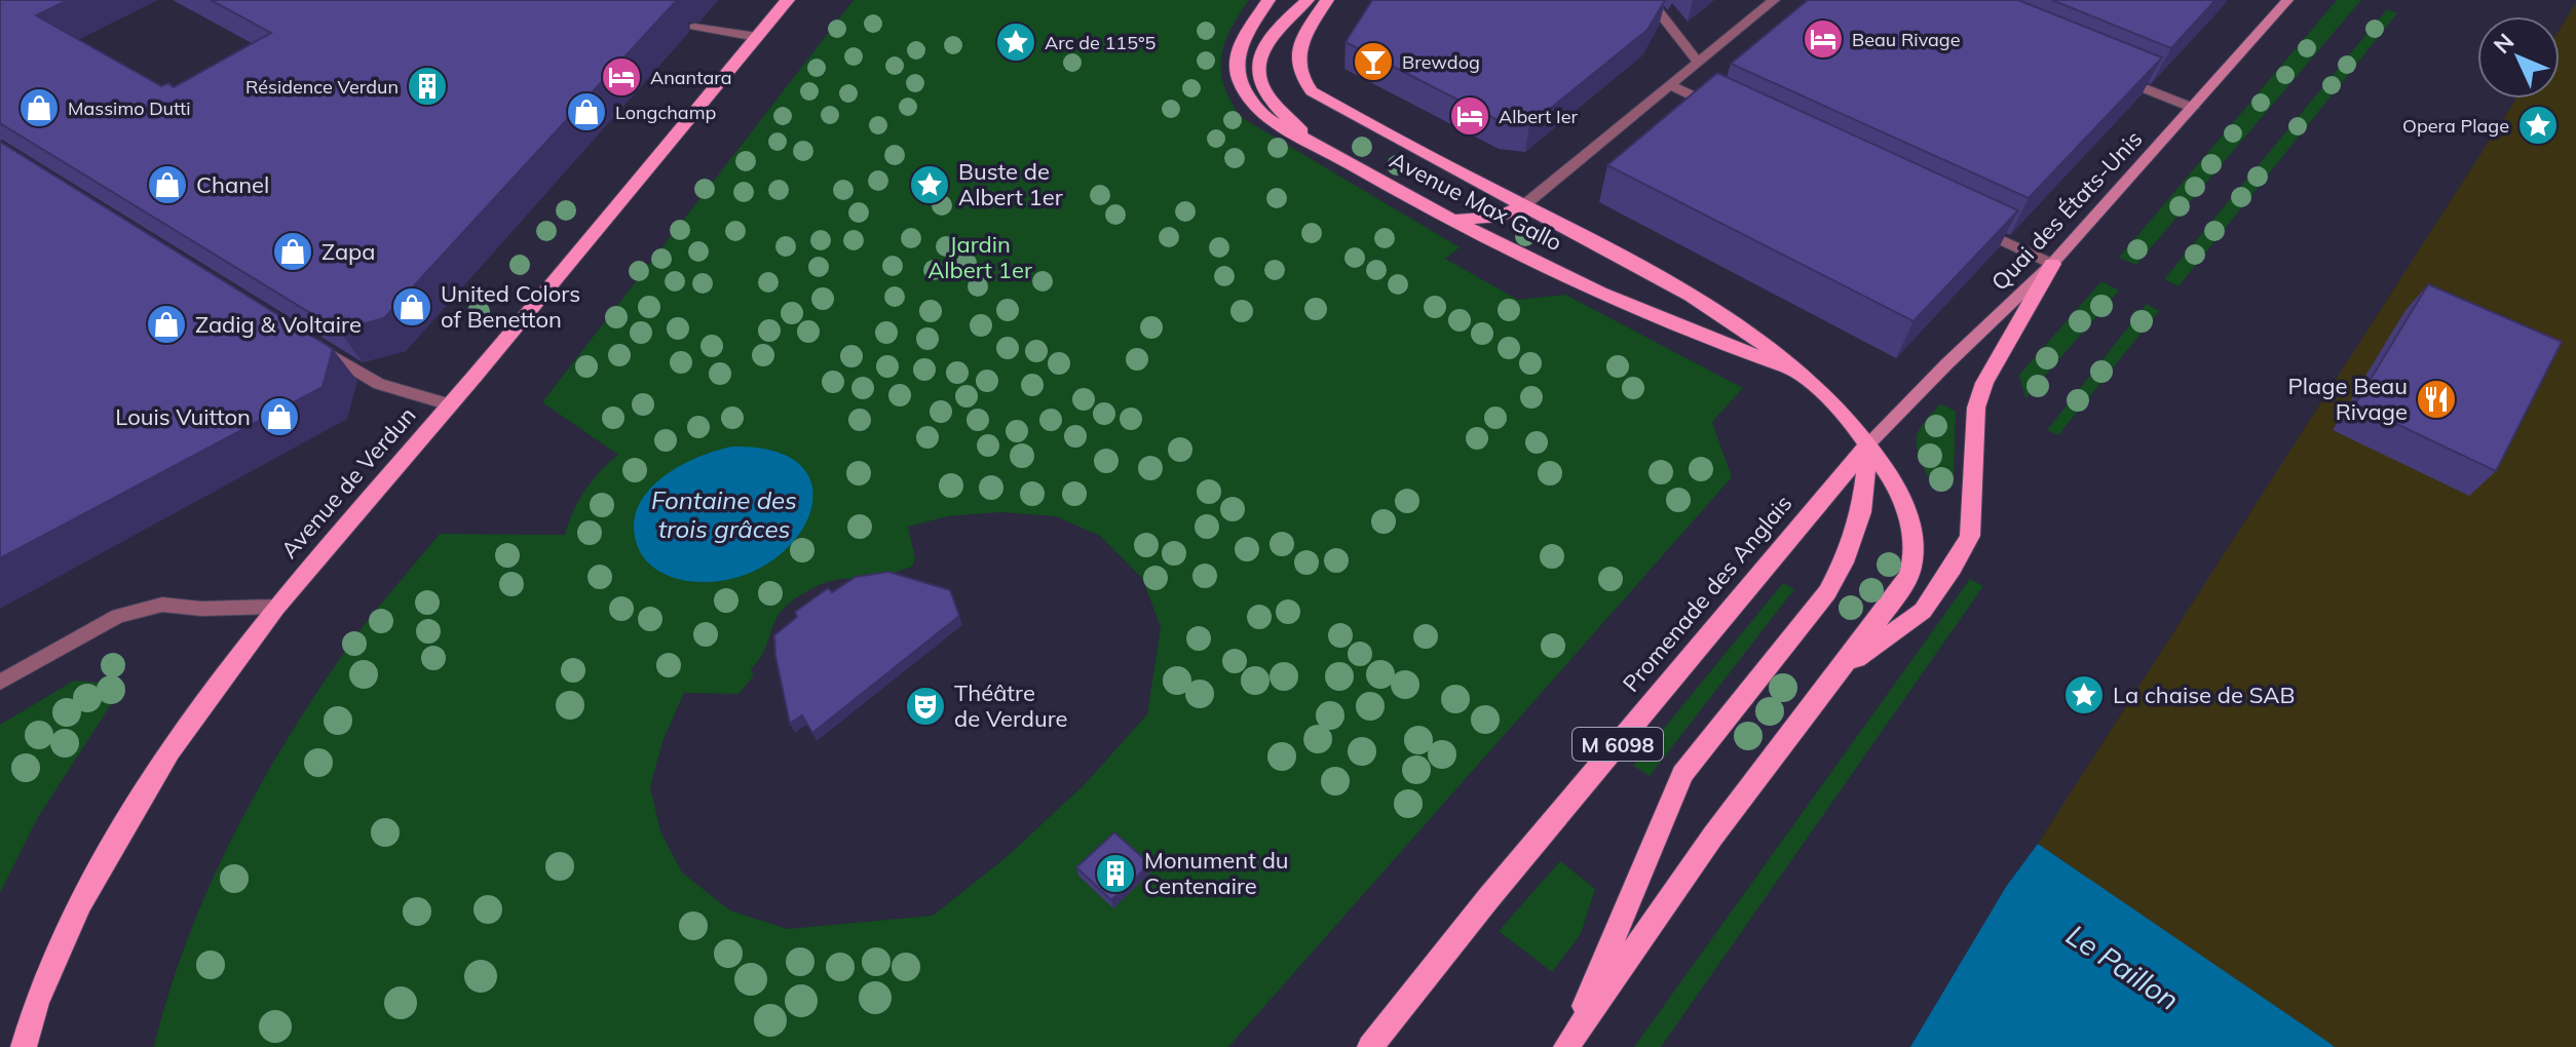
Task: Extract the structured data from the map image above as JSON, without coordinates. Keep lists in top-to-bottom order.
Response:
{
  "streets": {
    "main road": [
      "Avenue Max Gallo",
      "Quai des États-Unis",
      "Avenue de Verdun",
      "Promenade des Anglais",
      "M 6098"
    ]
  },
  "crossings": [
    ["Avenue Max Gallo", "Quai des États-Unis"],
    ["Avenue Max Gallo", "Promenade des Anglais"],
    ["Quai des États-Unis", "Promenade des Anglais"]
  ],
  "water": ["Fontaine des trois grâces", "Le Paillon"],
  "parks": ["Jardin Albert 1er"],
  "places": {
    "hotel": ["Beau Rivage", "Anantara", "Albert Ier"],
    "place": [
      "Arc de 115°5",
      "Opera Plage",
      "Buste de Albert 1er",
      "La chaise de SAB"
    ],
    "bar": ["Brewdog"],
    "building": ["Résidence Verdun", "Monument du Centenaire"],
    "shop": [
      "Massimo Dutti",
      "Longchamp",
      "Chanel",
      "Zapa",
      "United Colors of Benetton",
      "Zadig & Voltaire",
      "Louis Vuitton"
    ],
    "restaurant": ["Plage Beau Rivage"],
    "theatre": ["Théâtre de Verdure"]
  },
  "north": "top left"
}
